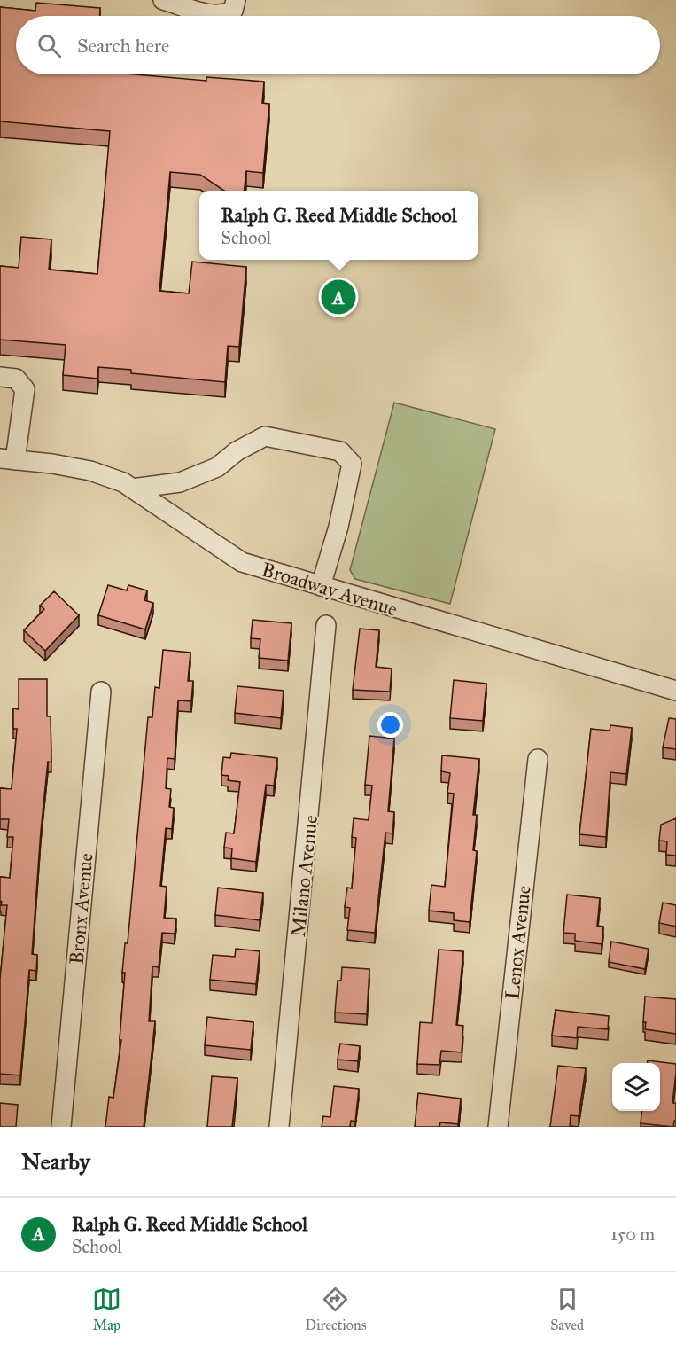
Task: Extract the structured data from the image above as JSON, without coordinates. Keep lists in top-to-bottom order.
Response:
{
  "streets": {
    "street": [
      "Broadway Avenue",
      "Milano Avenue",
      "Bronx Avenue",
      "Lenox Avenue"
    ]
  },
  "page": {
    "search": "Search here",
    "popup": ["Ralph G. Reed Middle School", "School"],
    "pins": "A",
    "heading": "Nearby",
    "list": [
      {
        "mark": "A",
        "name": "Ralph G. Reed Middle School",
        "note": "School",
        "value": "150 m"
      }
    ],
    "nav": ["Map", "Directions", "Saved"]
  }
}
